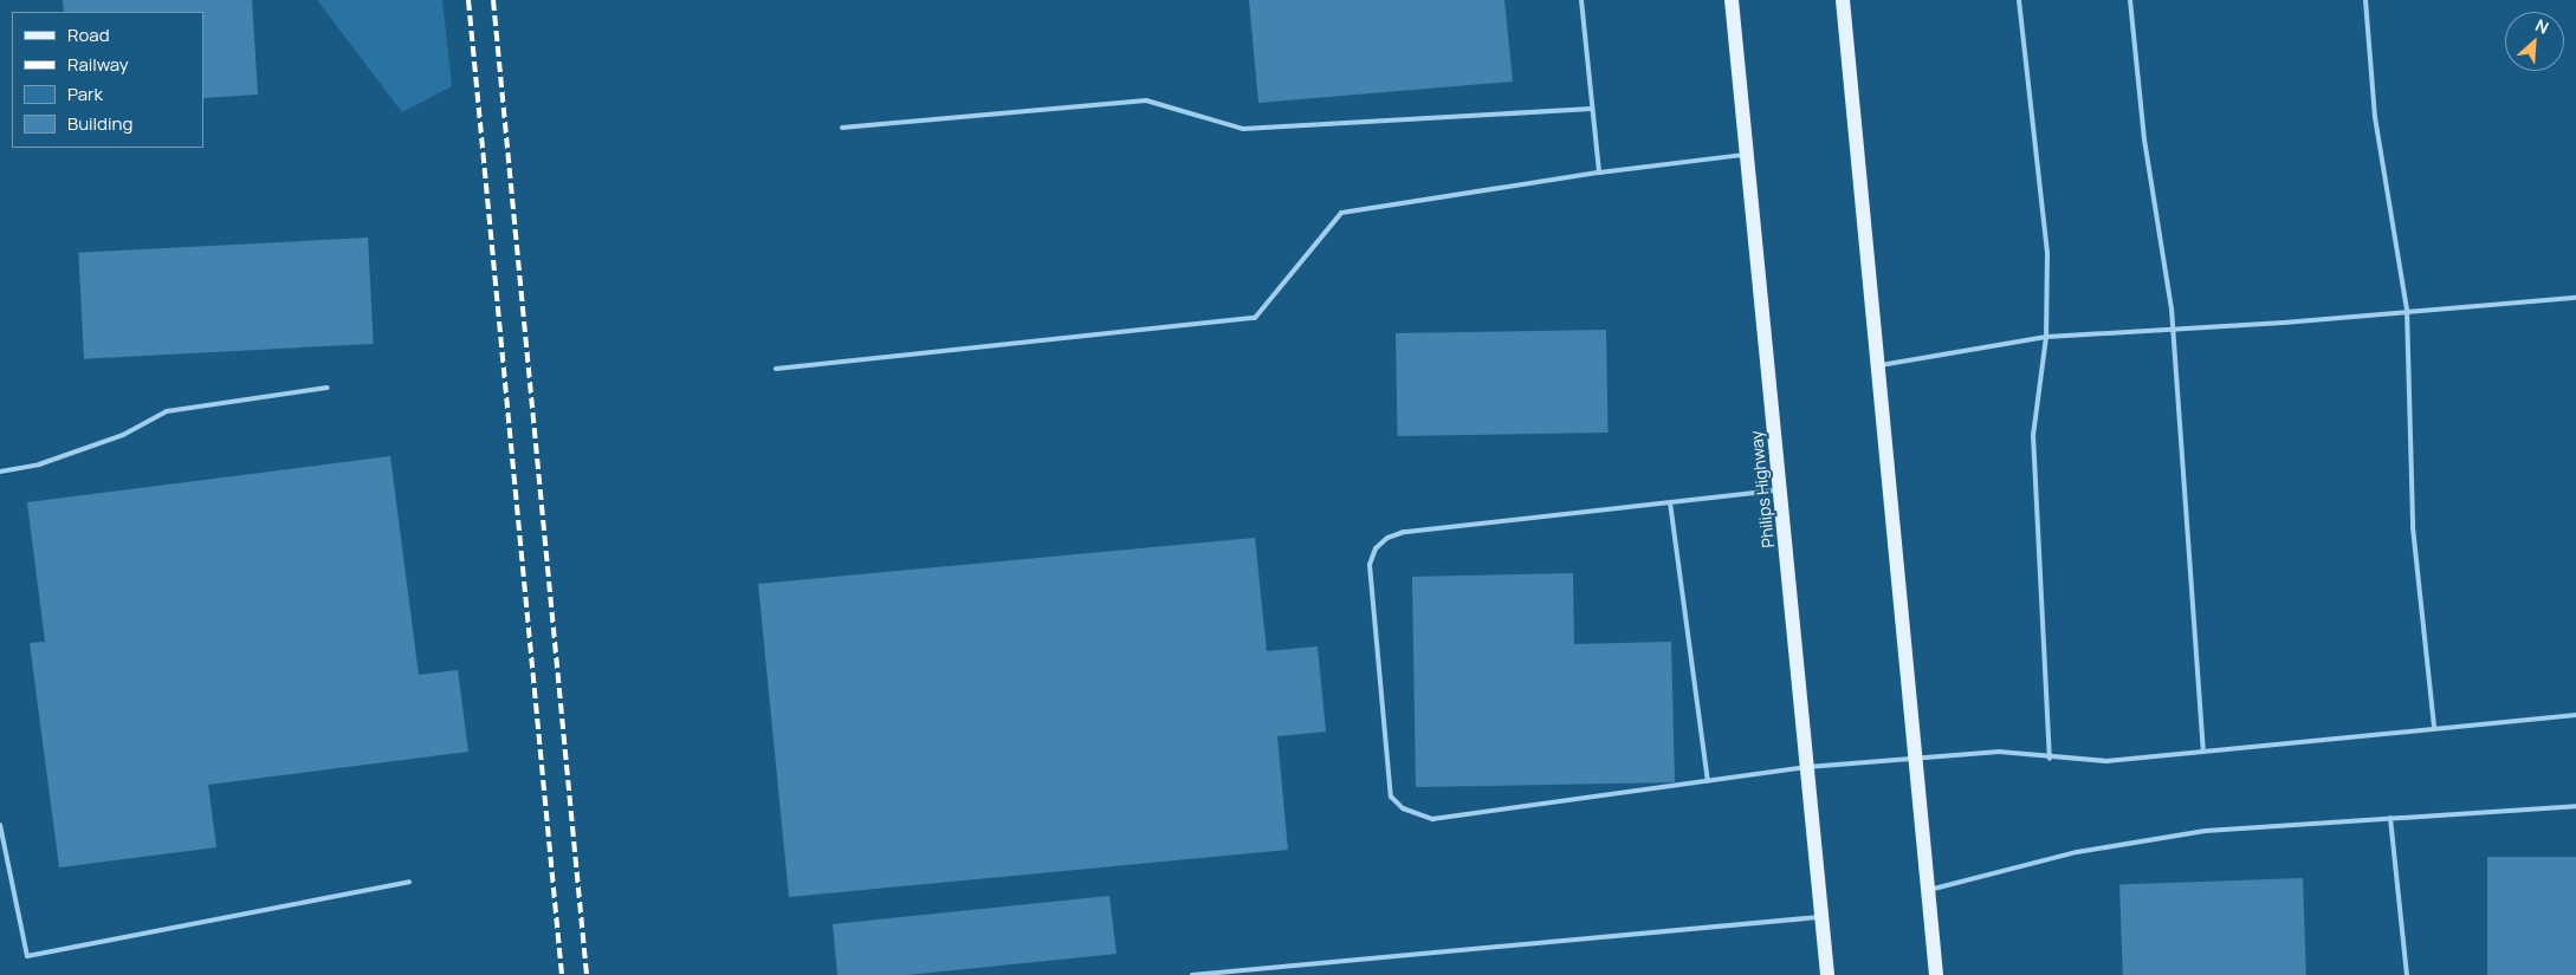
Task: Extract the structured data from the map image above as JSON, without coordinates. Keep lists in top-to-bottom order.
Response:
{
  "streets": {
    "main road": ["Philips Highway"]
  },
  "legend": [
    "Road",
    "Railway",
    "Park",
    "Building"
  ],
  "north": "top right"
}
